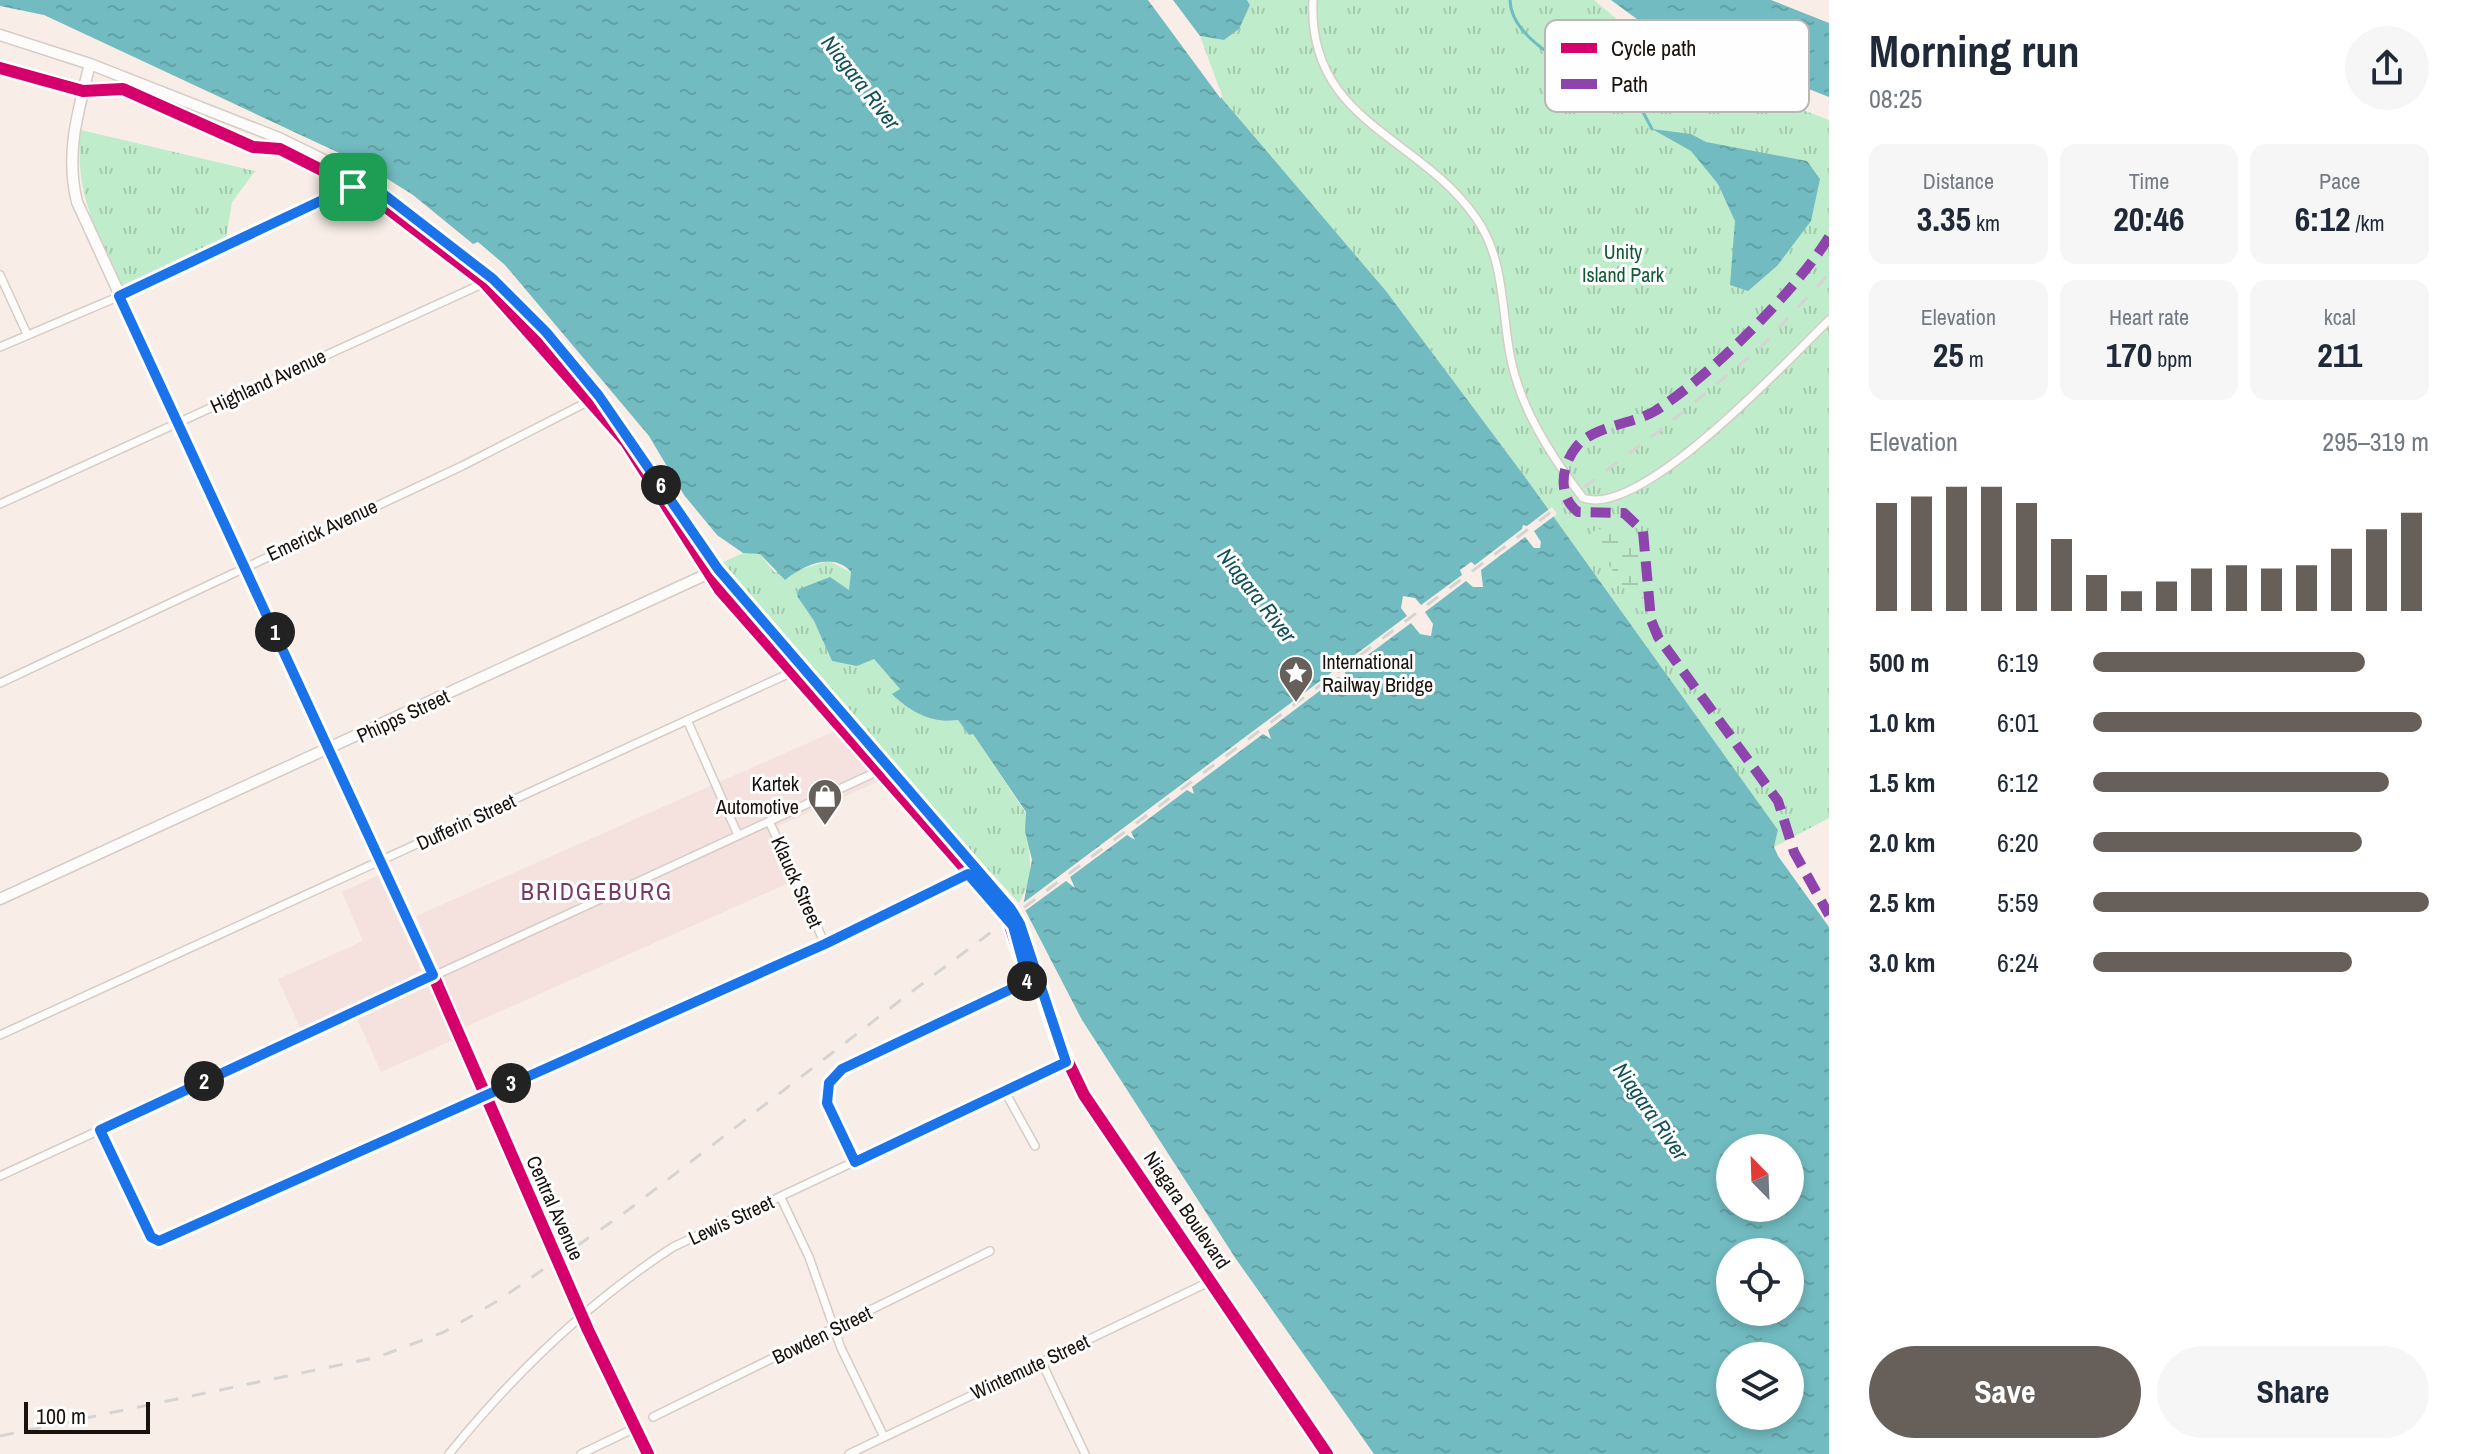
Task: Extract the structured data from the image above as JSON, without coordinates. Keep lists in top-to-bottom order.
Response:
{
  "streets": {
    "main road": ["Phipps Street", "Central Avenue", "Niagara Boulevard"],
    "street": [
      "Highland Avenue",
      "Emerick Avenue",
      "Dufferin Street",
      "Klauck Street",
      "Lewis Street",
      "Bowden Street",
      "Wintemute Street"
    ]
  },
  "crossings": [
    ["Highland Avenue", "Central Avenue"],
    ["Highland Avenue", "Niagara Boulevard"],
    ["Emerick Avenue", "Central Avenue"],
    ["Emerick Avenue", "Niagara Boulevard"],
    ["Phipps Street", "Central Avenue"],
    ["Phipps Street", "Niagara Boulevard"],
    ["Dufferin Street", "Klauck Street"],
    ["Dufferin Street", "Central Avenue"],
    ["Dufferin Street", "Niagara Boulevard"],
    ["Central Avenue", "Niagara Boulevard"],
    ["Niagara Boulevard", "Lewis Street"],
    ["Niagara Boulevard", "Wintemute Street"]
  ],
  "districts": ["BRIDGEBURG"],
  "water": ["Niagara River"],
  "parks": ["Unity Island Park"],
  "places": {
    "place": ["International Railway Bridge"],
    "shop": ["Kartek Automotive"]
  },
  "legend": ["Cycle path", "Path"],
  "scale_bar": "100 m",
  "north": "top left",
  "page": {
    "heading": ["Morning run", "08:25"],
    "stats": [
      ["Distance", "3.35 km"],
      ["Time", "20:46"],
      ["Pace", "6:12 /km"],
      ["Elevation", "25 m"],
      ["Heart rate", "170 bpm"],
      ["kcal", "211"]
    ],
    "chart": ["Elevation", "295–319 m"],
    "pins": [
      "6",
      "1",
      "4",
      "2",
      "3"
    ],
    "list": [
      {
        "name": "500 m",
        "note": "6:19"
      },
      {
        "name": "1.0 km",
        "note": "6:01"
      },
      {
        "name": "1.5 km",
        "note": "6:12"
      },
      {
        "name": "2.0 km",
        "note": "6:20"
      },
      {
        "name": "2.5 km",
        "note": "5:59"
      },
      {
        "name": "3.0 km",
        "note": "6:24"
      }
    ],
    "buttons": ["Save", "Share"],
    "scale": "100 m"
  }
}
